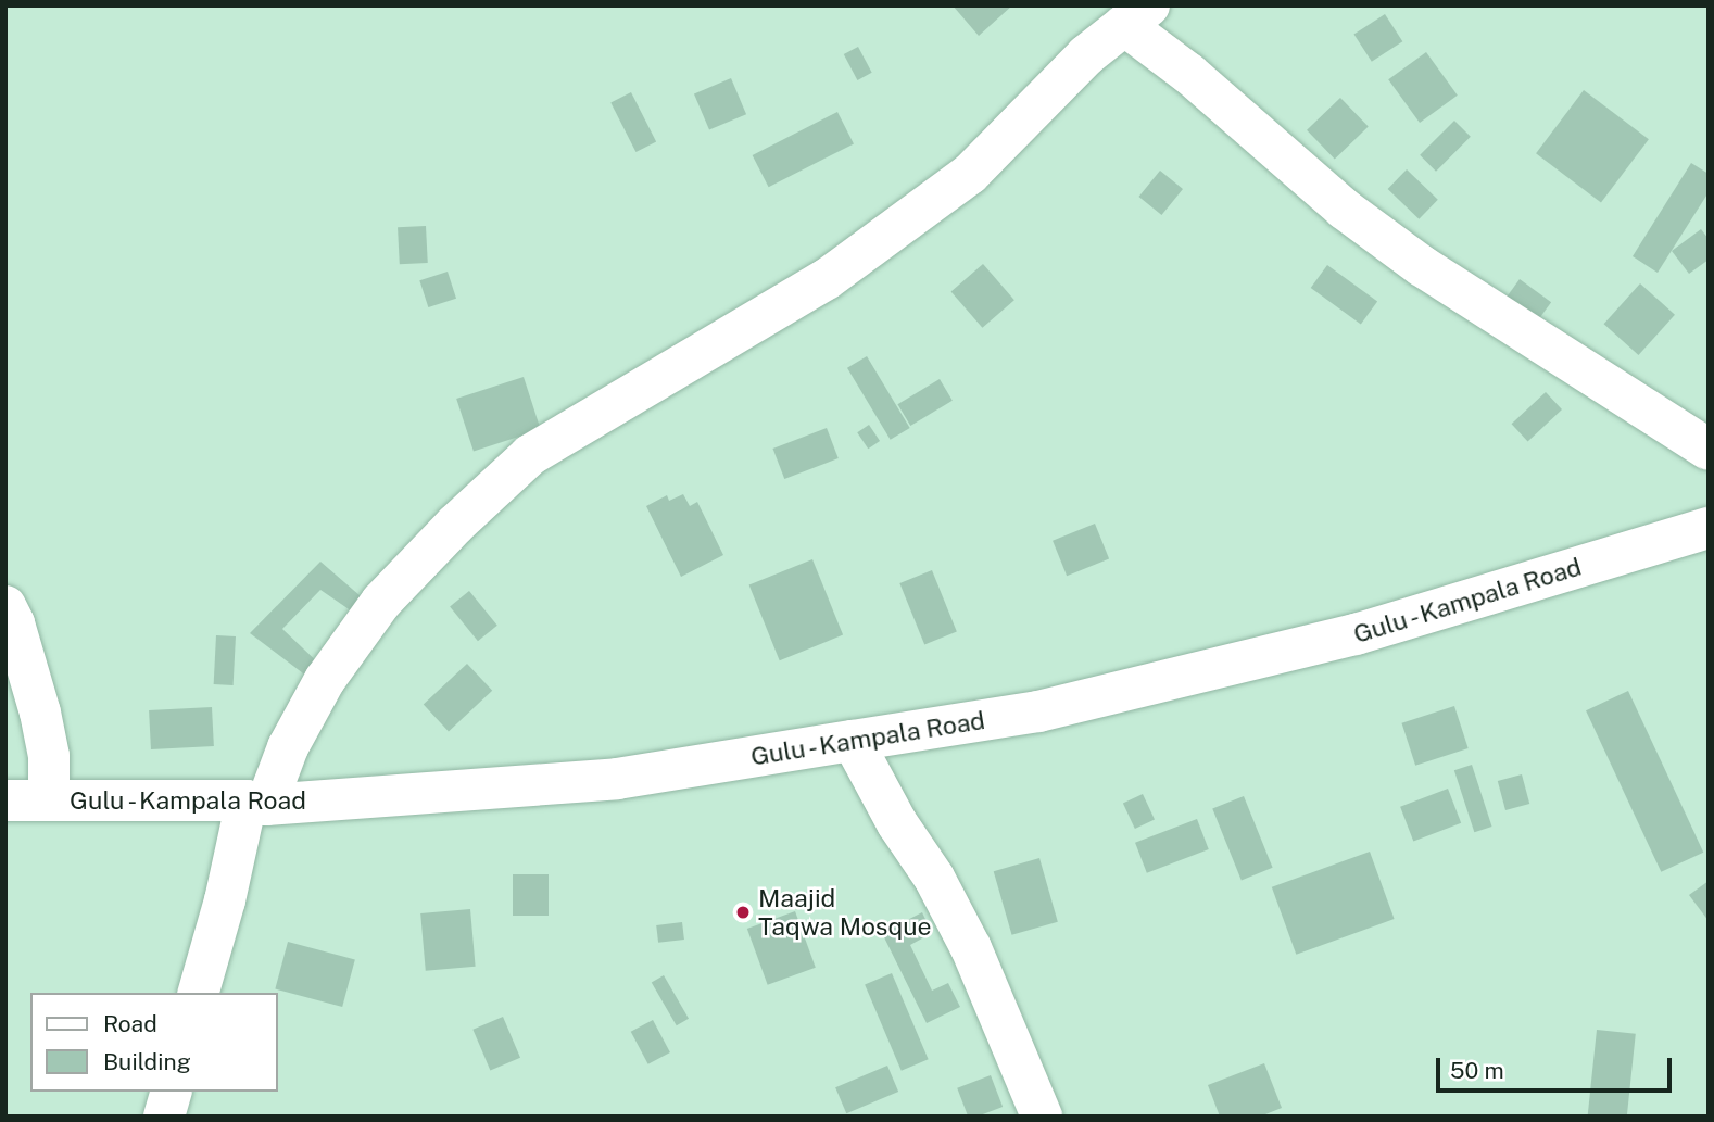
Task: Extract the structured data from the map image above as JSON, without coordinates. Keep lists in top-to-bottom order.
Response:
{
  "streets": {
    "street": ["Gulu - Kampala Road"]
  },
  "places": ["Maajid Taqwa Mosque"],
  "legend": ["Road", "Building"],
  "scale_bar": "50 m"
}
